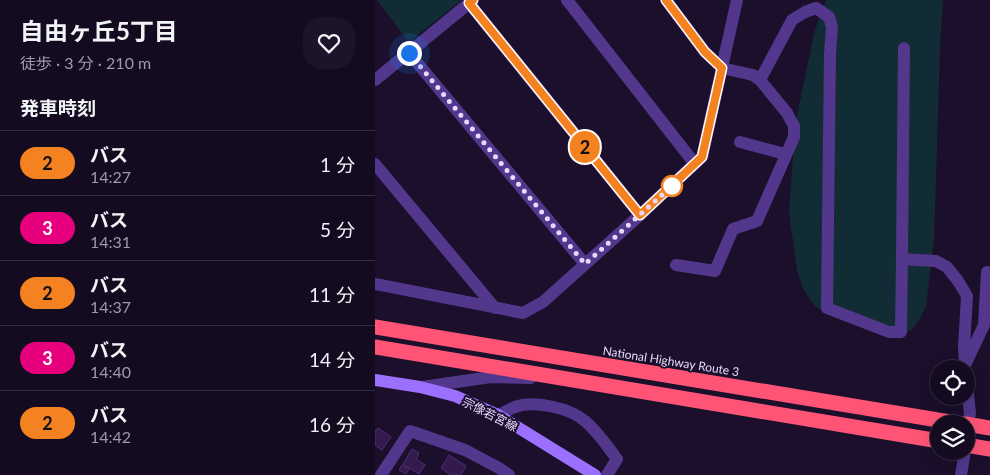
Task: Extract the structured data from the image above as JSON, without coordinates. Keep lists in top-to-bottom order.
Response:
{
  "streets": {
    "highway": ["National Highway Route 3"],
    "main road": ["宗像若宮線"]
  },
  "lines": ["bus line 2"],
  "page": {
    "heading": [
      ["自由ヶ丘5丁目", "徒歩 · 3 分 · 210 m"],
      "発車時刻"
    ],
    "on_map": "2",
    "list": [
      {
        "mark": "2",
        "name": "バス",
        "note": "14:27",
        "value": "1 分"
      },
      {
        "mark": "3",
        "name": "バス",
        "note": "14:31",
        "value": "5 分"
      },
      {
        "mark": "2",
        "name": "バス",
        "note": "14:37",
        "value": "11 分"
      },
      {
        "mark": "3",
        "name": "バス",
        "note": "14:40",
        "value": "14 分"
      },
      {
        "mark": "2",
        "name": "バス",
        "note": "14:42",
        "value": "16 分"
      }
    ]
  }
}
